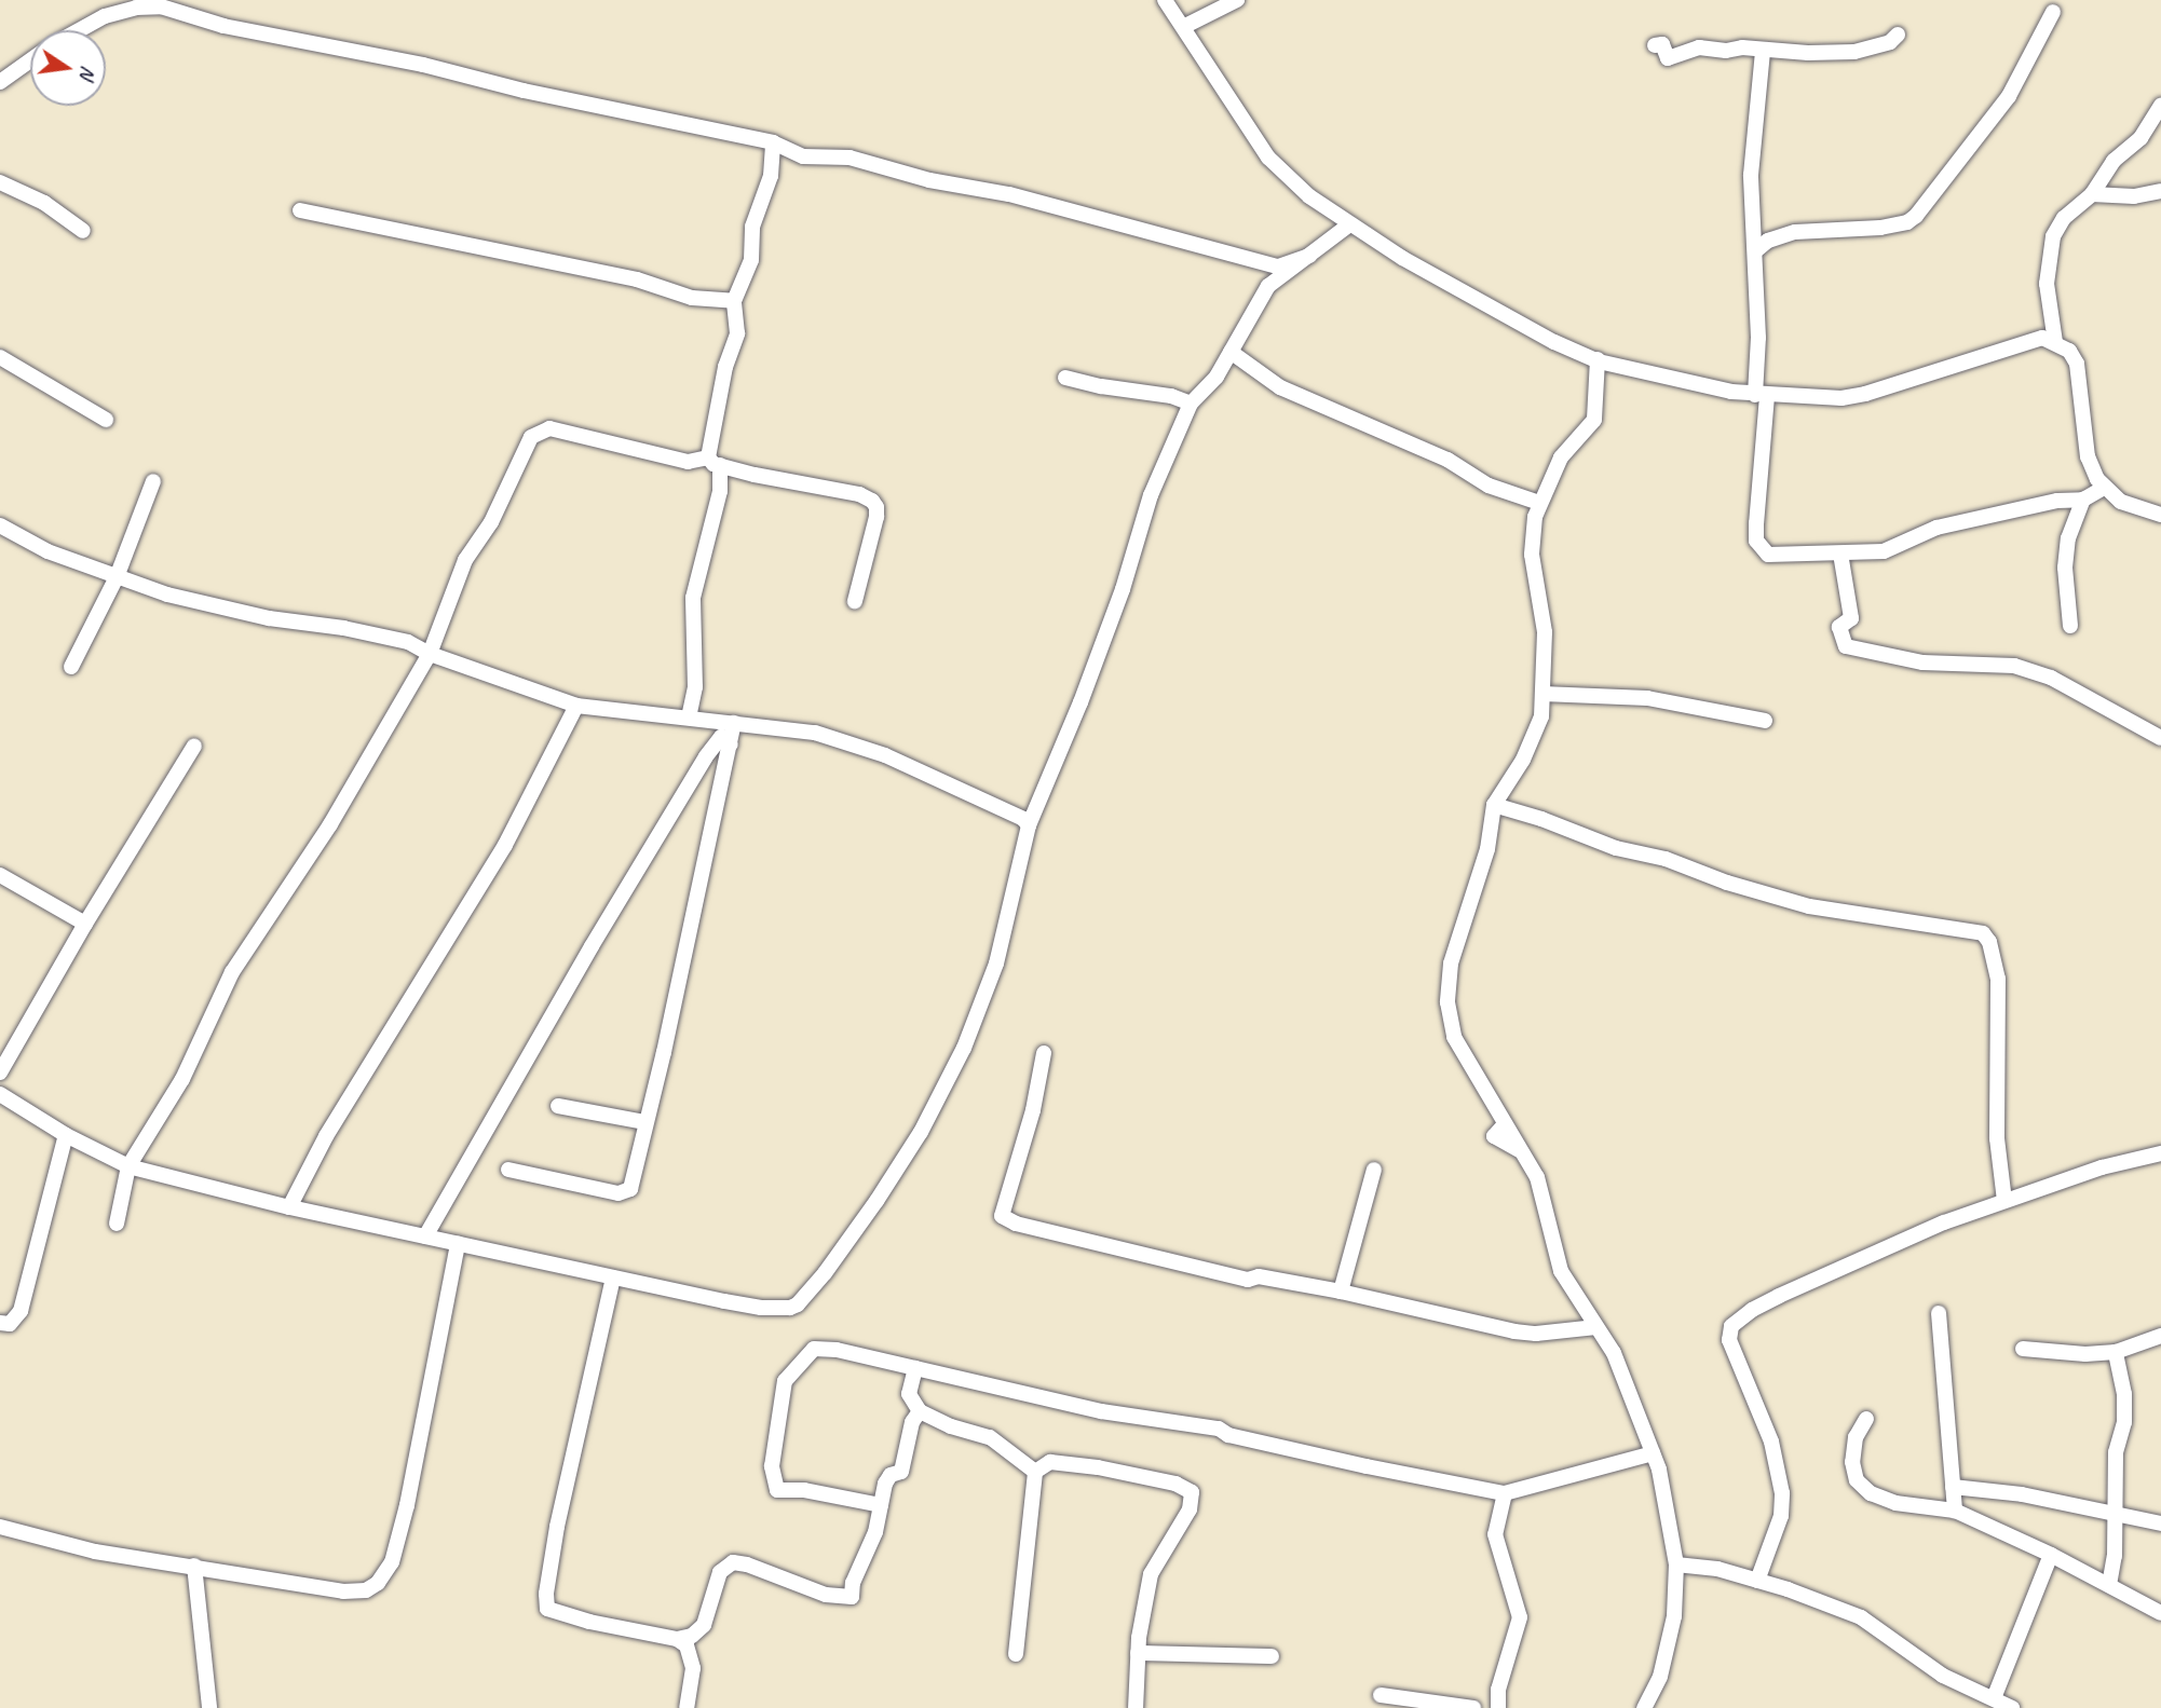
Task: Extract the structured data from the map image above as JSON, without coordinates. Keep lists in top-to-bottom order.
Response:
{
  "north": "right"
}
